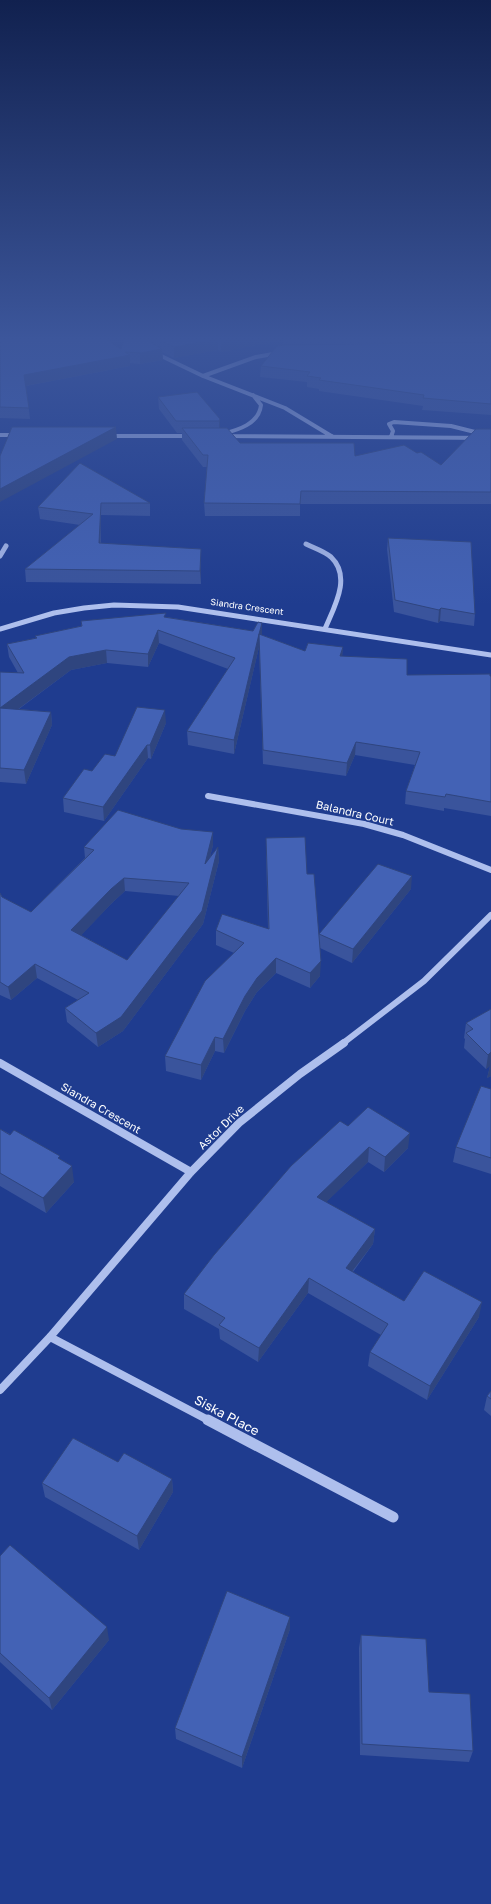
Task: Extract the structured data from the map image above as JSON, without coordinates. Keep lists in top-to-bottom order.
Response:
{
  "streets": {
    "street": [
      "Siandra Crescent",
      "Balandra Court",
      "Astor Drive",
      "Siska Place"
    ]
  },
  "crossings": [
    ["Siandra Crescent", "Astor Drive"],
    ["Astor Drive", "Siska Place"]
  ]
}
